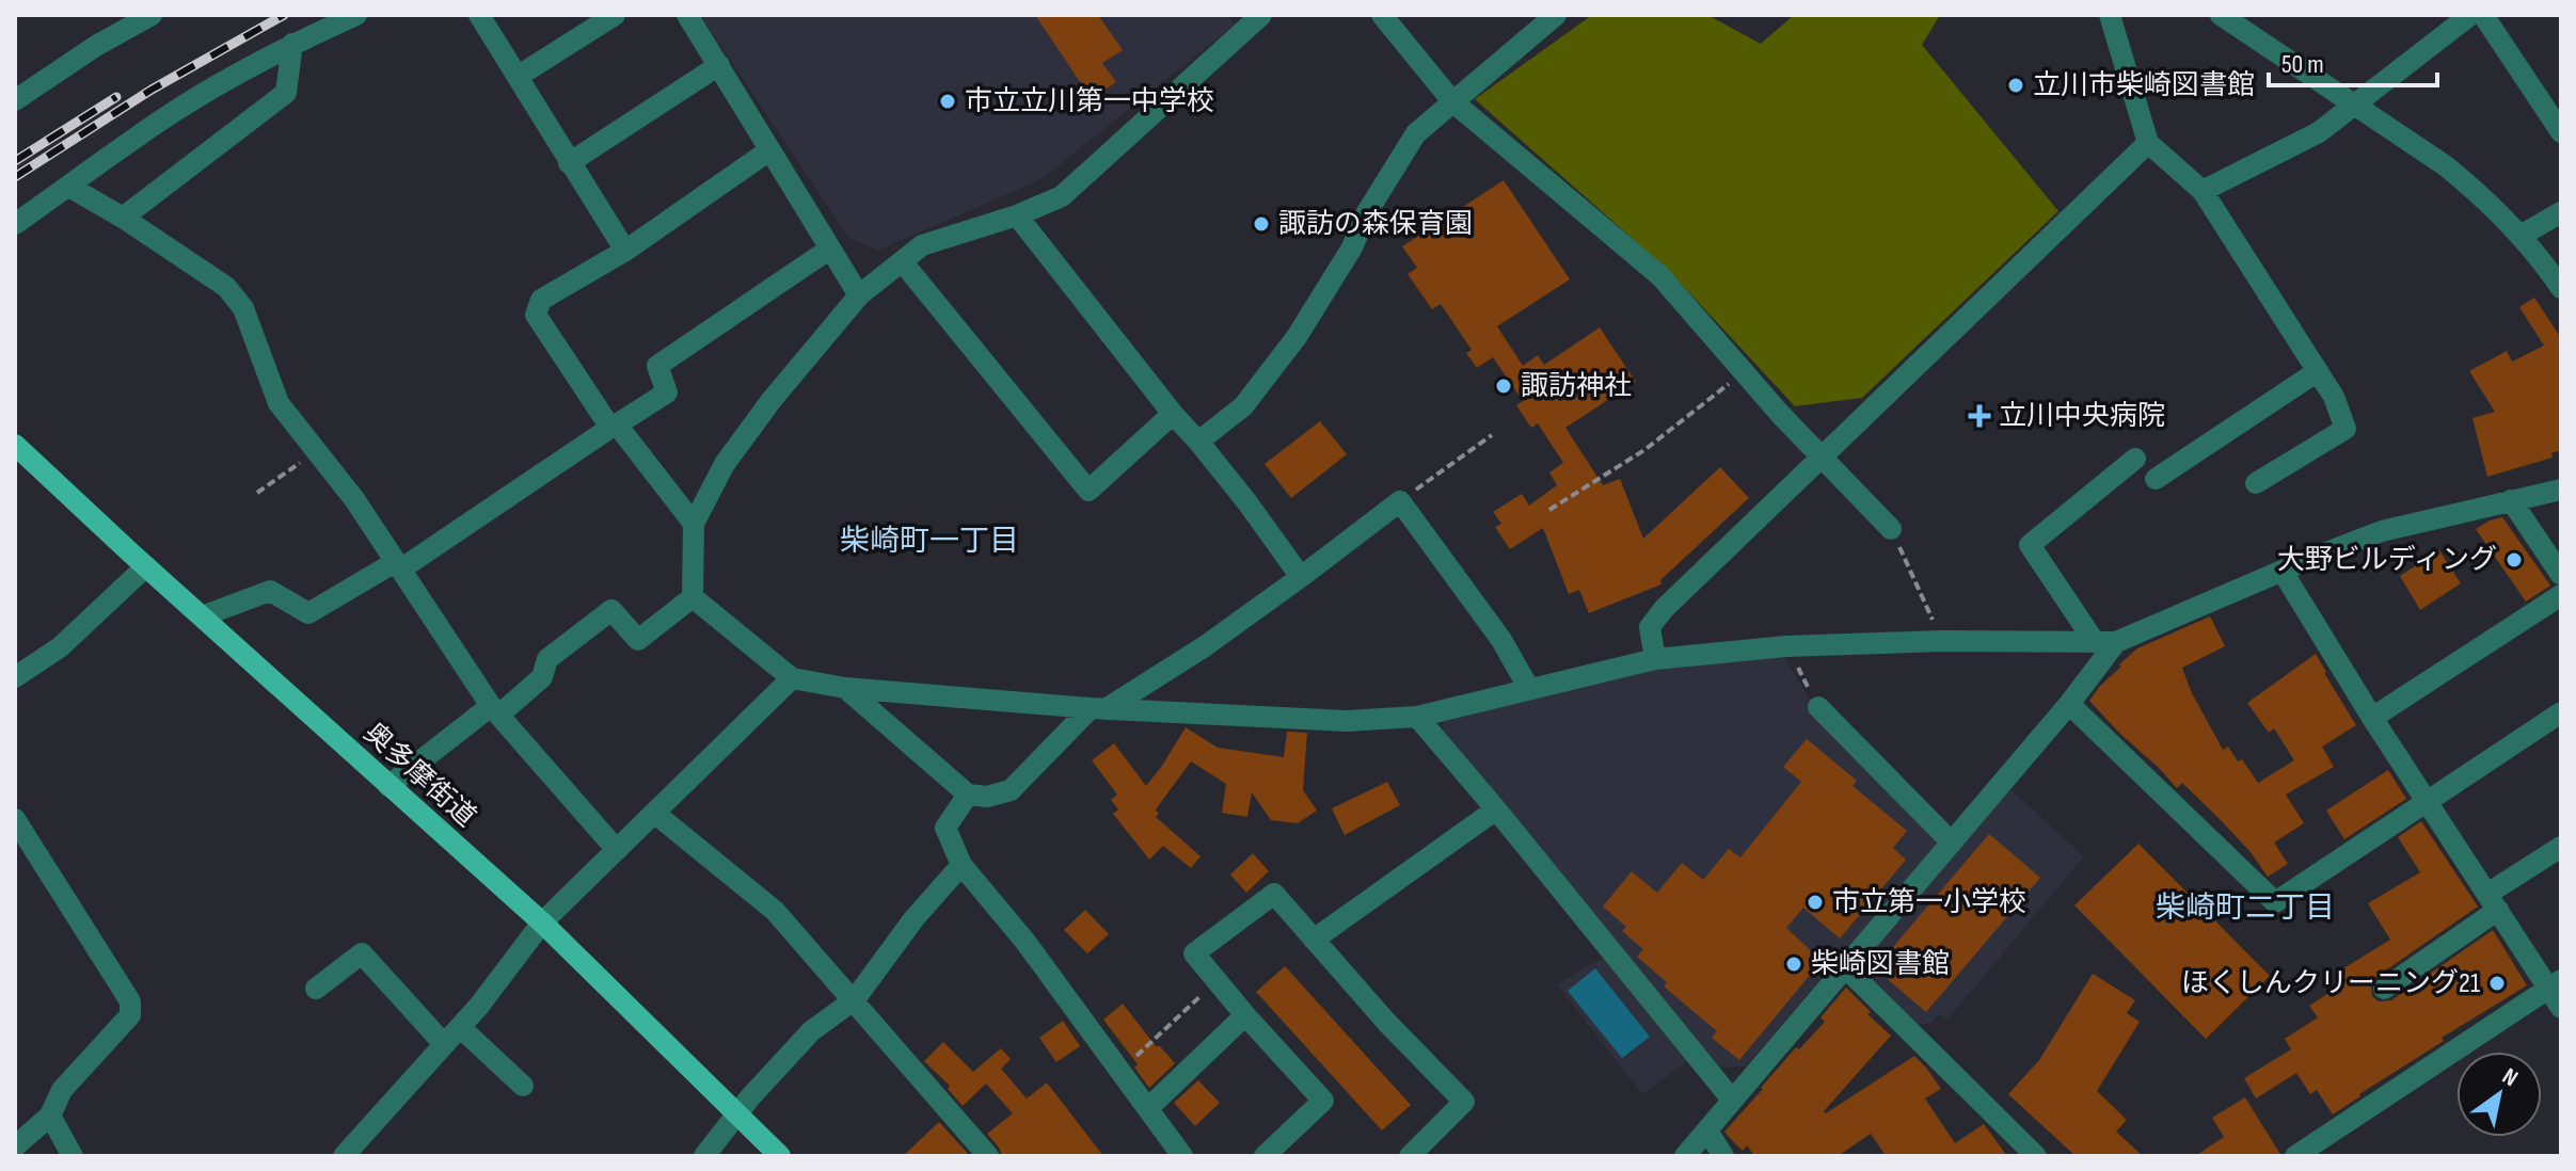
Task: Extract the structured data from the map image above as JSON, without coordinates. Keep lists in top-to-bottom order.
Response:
{
  "streets": {
    "main road": ["奥多摩街道"]
  },
  "districts": ["柴崎町一丁目", "柴崎町二丁目"],
  "places": {
    "other": [
      "立川市柴崎図書館",
      "市立立川第一中学校",
      "諏訪の森保育園",
      "諏訪神社",
      "大野ビルディング",
      "市立第一小学校",
      "柴崎図書館",
      "ほくしんクリーニング21"
    ],
    "health": ["立川中央病院"]
  },
  "scale_bar": "50 m",
  "north": "top right"
}
